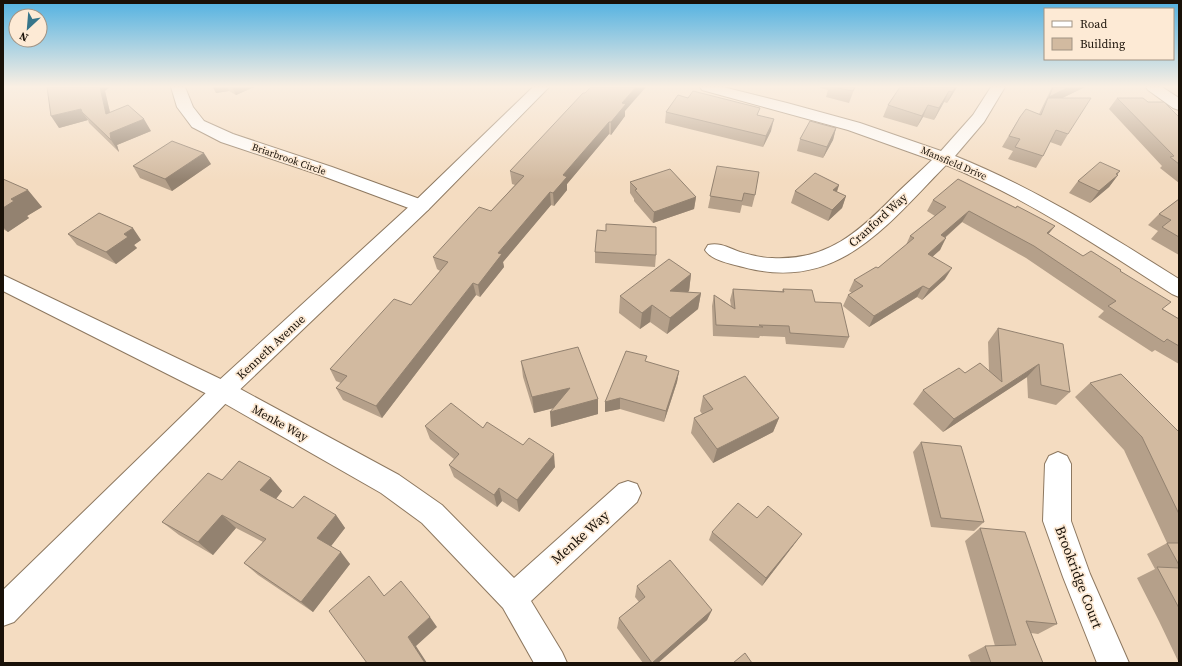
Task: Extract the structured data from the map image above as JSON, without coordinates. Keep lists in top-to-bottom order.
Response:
{
  "streets": {
    "street": [
      "Briarbrook Circle",
      "Mansfield Drive",
      "Cranford Way",
      "Kenneth Avenue",
      "Menke Way",
      "Brookridge Court"
    ]
  },
  "crossings": [
    ["Briarbrook Circle", "Kenneth Avenue"],
    ["Mansfield Drive", "Cranford Way"],
    ["Kenneth Avenue", "Menke Way"]
  ],
  "legend": ["Road", "Building"],
  "north": "bottom left"
}
